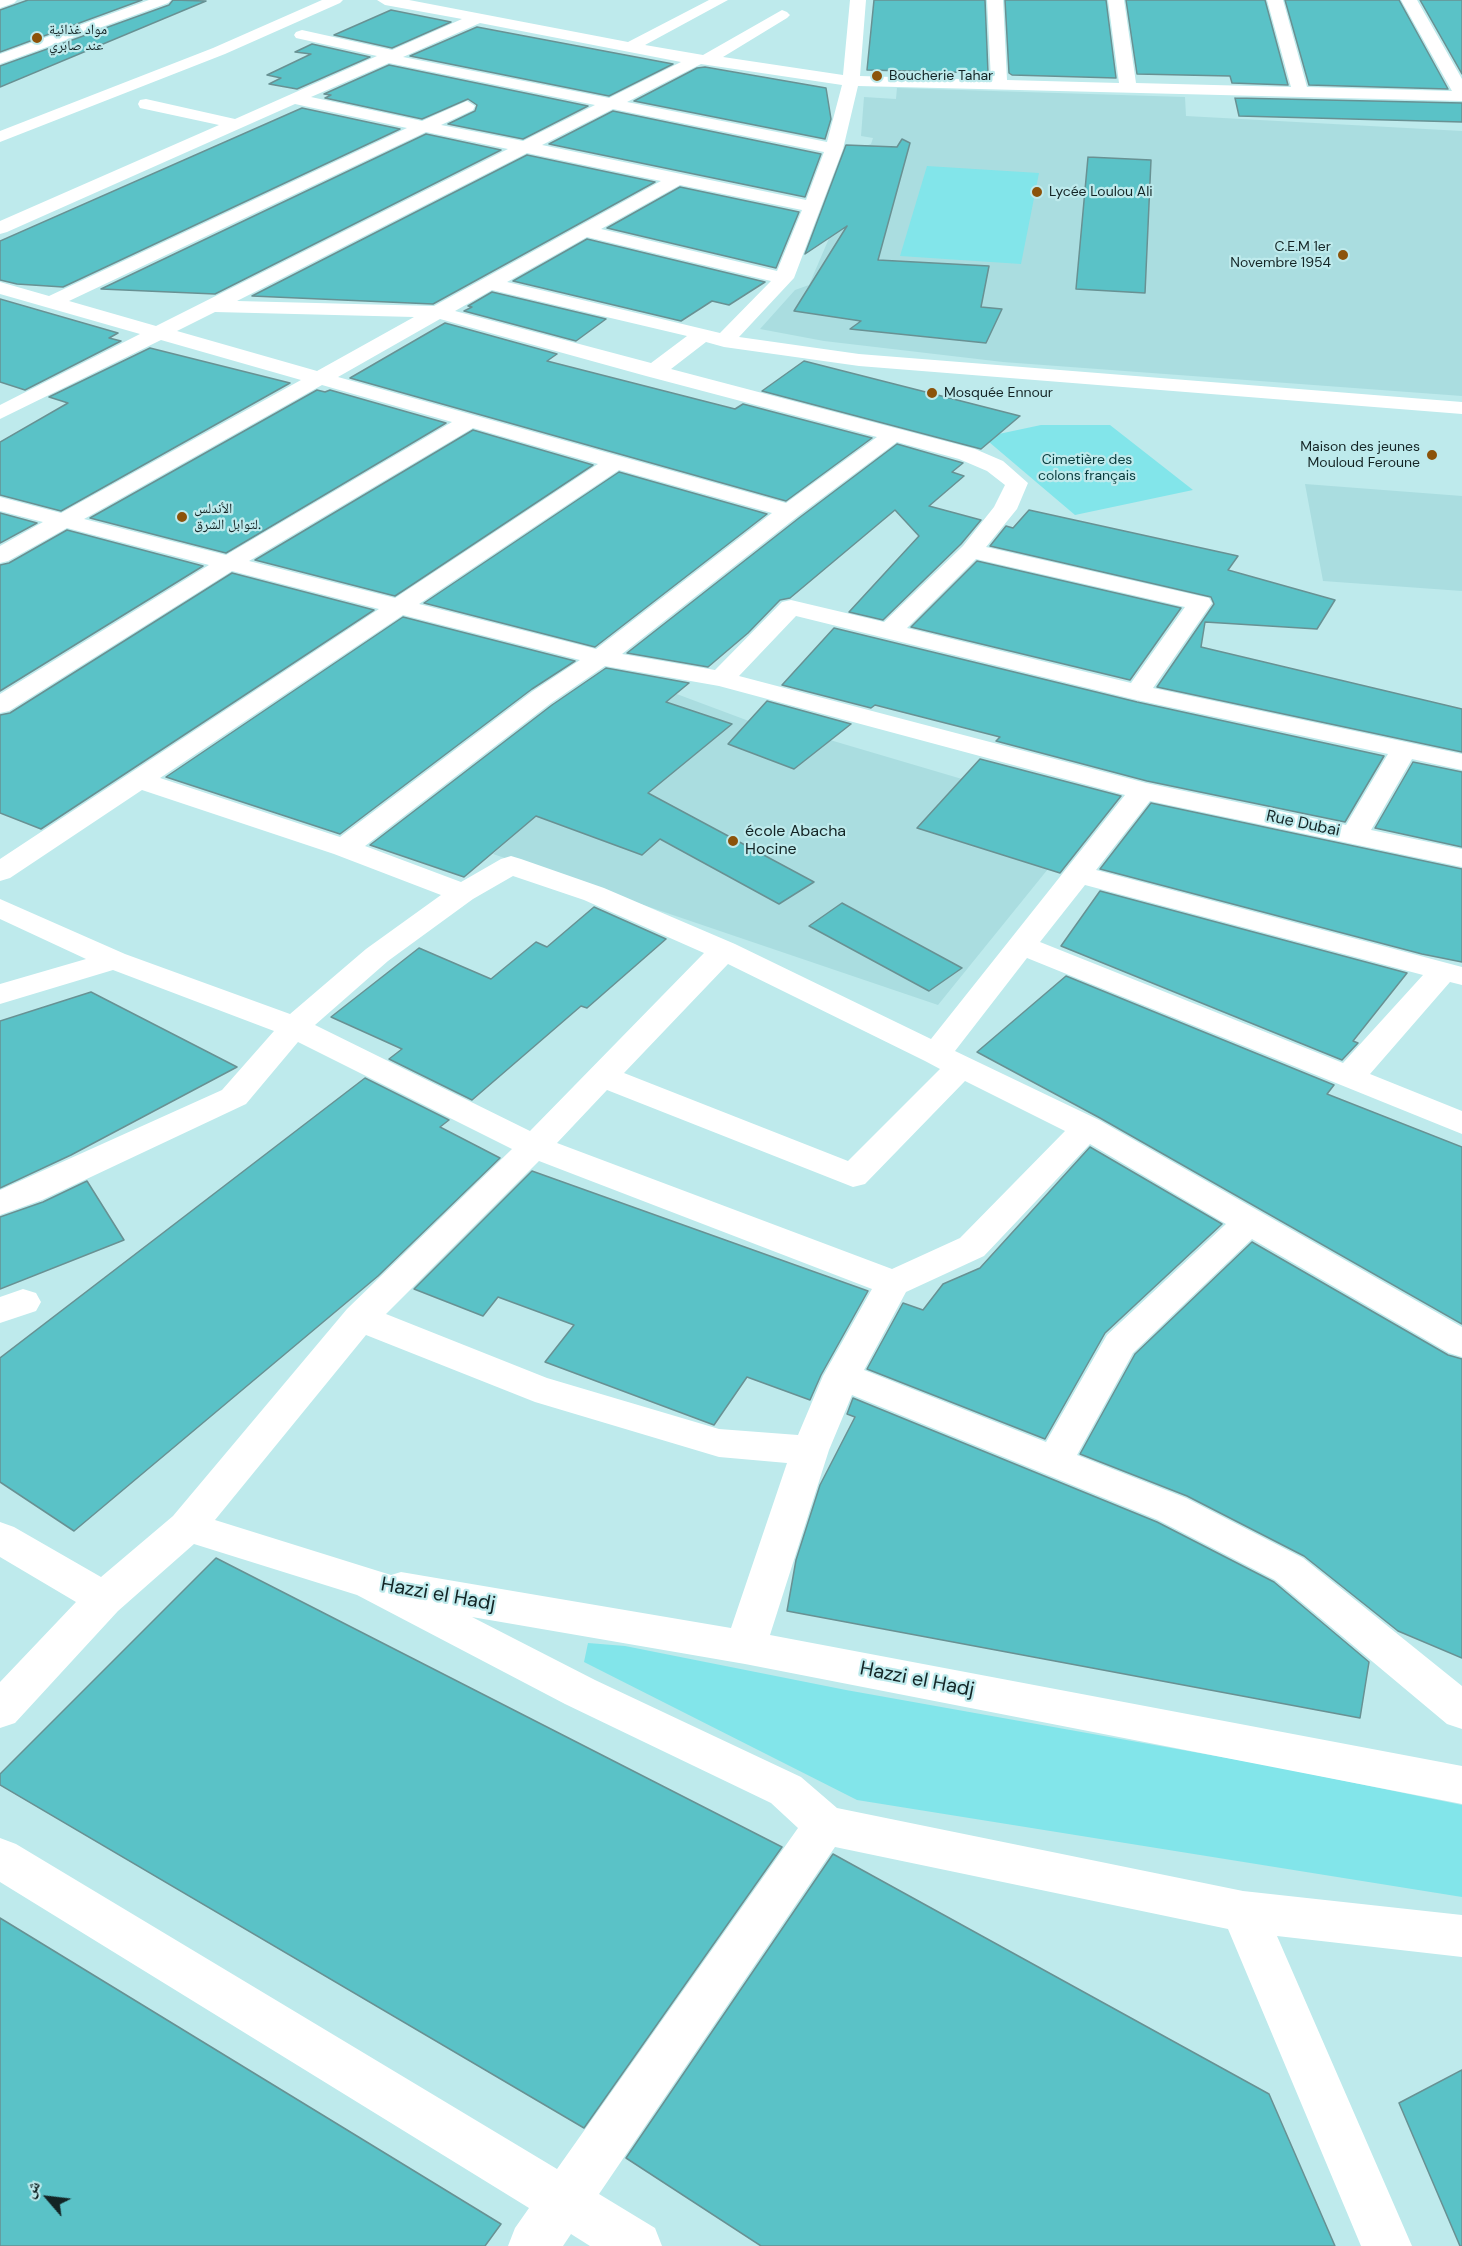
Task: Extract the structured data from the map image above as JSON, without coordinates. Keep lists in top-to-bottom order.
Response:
{
  "streets": {
    "street": ["Rue Dubai", "Hazzi el Hadj"]
  },
  "parks": ["Cimetière des colons français"],
  "places": [
    "مواد غذائية عند صابري",
    "Boucherie Tahar",
    "Lycée Loulou Ali",
    "C.E.M 1er Novembre 1954",
    "Mosquée Ennour",
    "Maison des jeunes Mouloud Feroune",
    "الأندلس لتوابل الشرق.",
    "école Abacha Hocine"
  ],
  "north": "top left"
}
